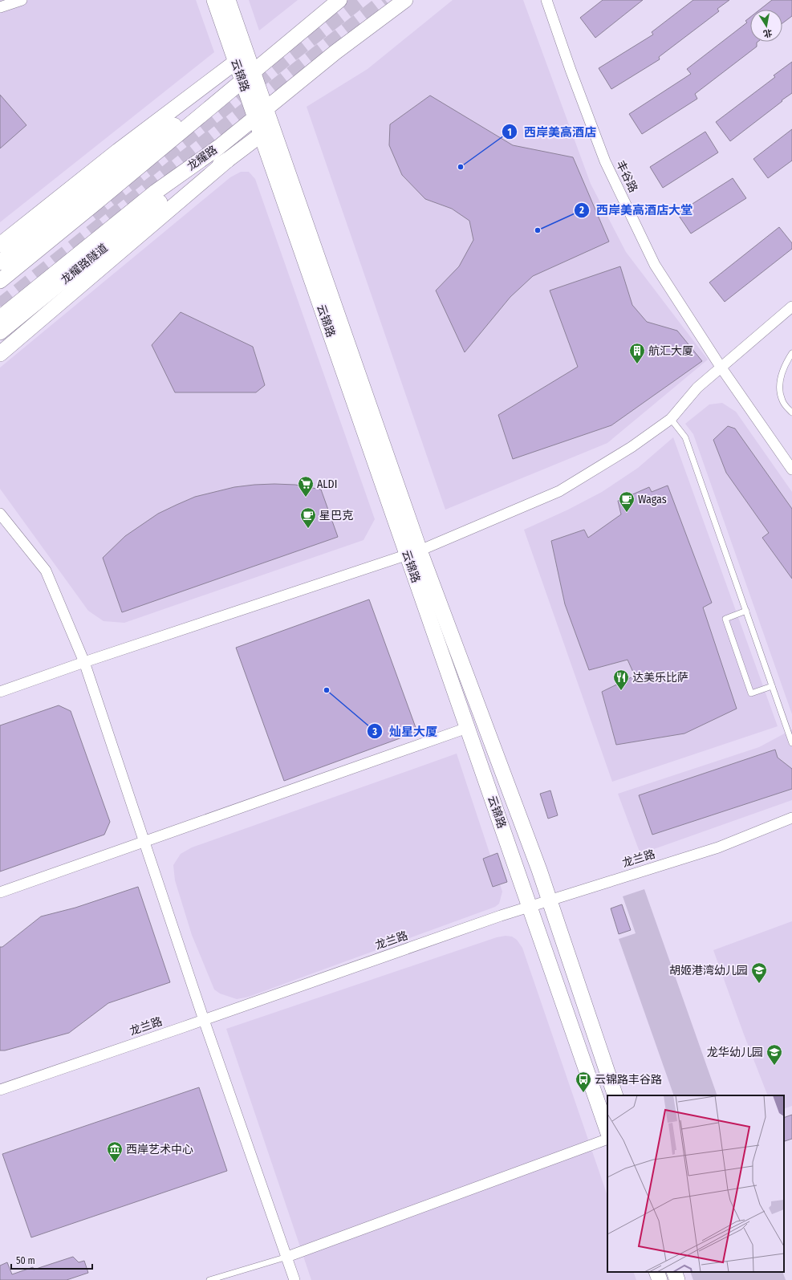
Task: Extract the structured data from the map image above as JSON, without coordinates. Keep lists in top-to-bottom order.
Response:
{
  "streets": {
    "main road": ["云锦路", "龙耀路", "龙耀路隧道"],
    "street": ["丰谷路", "龙兰路"]
  },
  "crossings": [
    ["云锦路", "龙耀路"],
    ["云锦路", "龙耀路隧道"],
    ["云锦路", "龙兰路"],
    ["龙耀路", "龙耀路隧道"]
  ],
  "places": {
    "other": ["西岸美高酒店", "西岸美高酒店大堂", "灿星大厦"],
    "building": ["航汇大厦"],
    "supermarket": ["ALDI"],
    "cafe": ["Wagas", "星巴克"],
    "restaurant": ["达美乐比萨"],
    "school or university": ["胡姬港湾幼儿园", "龙华幼儿园"],
    "bus stop": ["云锦路丰谷路"],
    "museum": ["西岸艺术中心"]
  },
  "scale_bar": "50 m",
  "north": "bottom"
}
